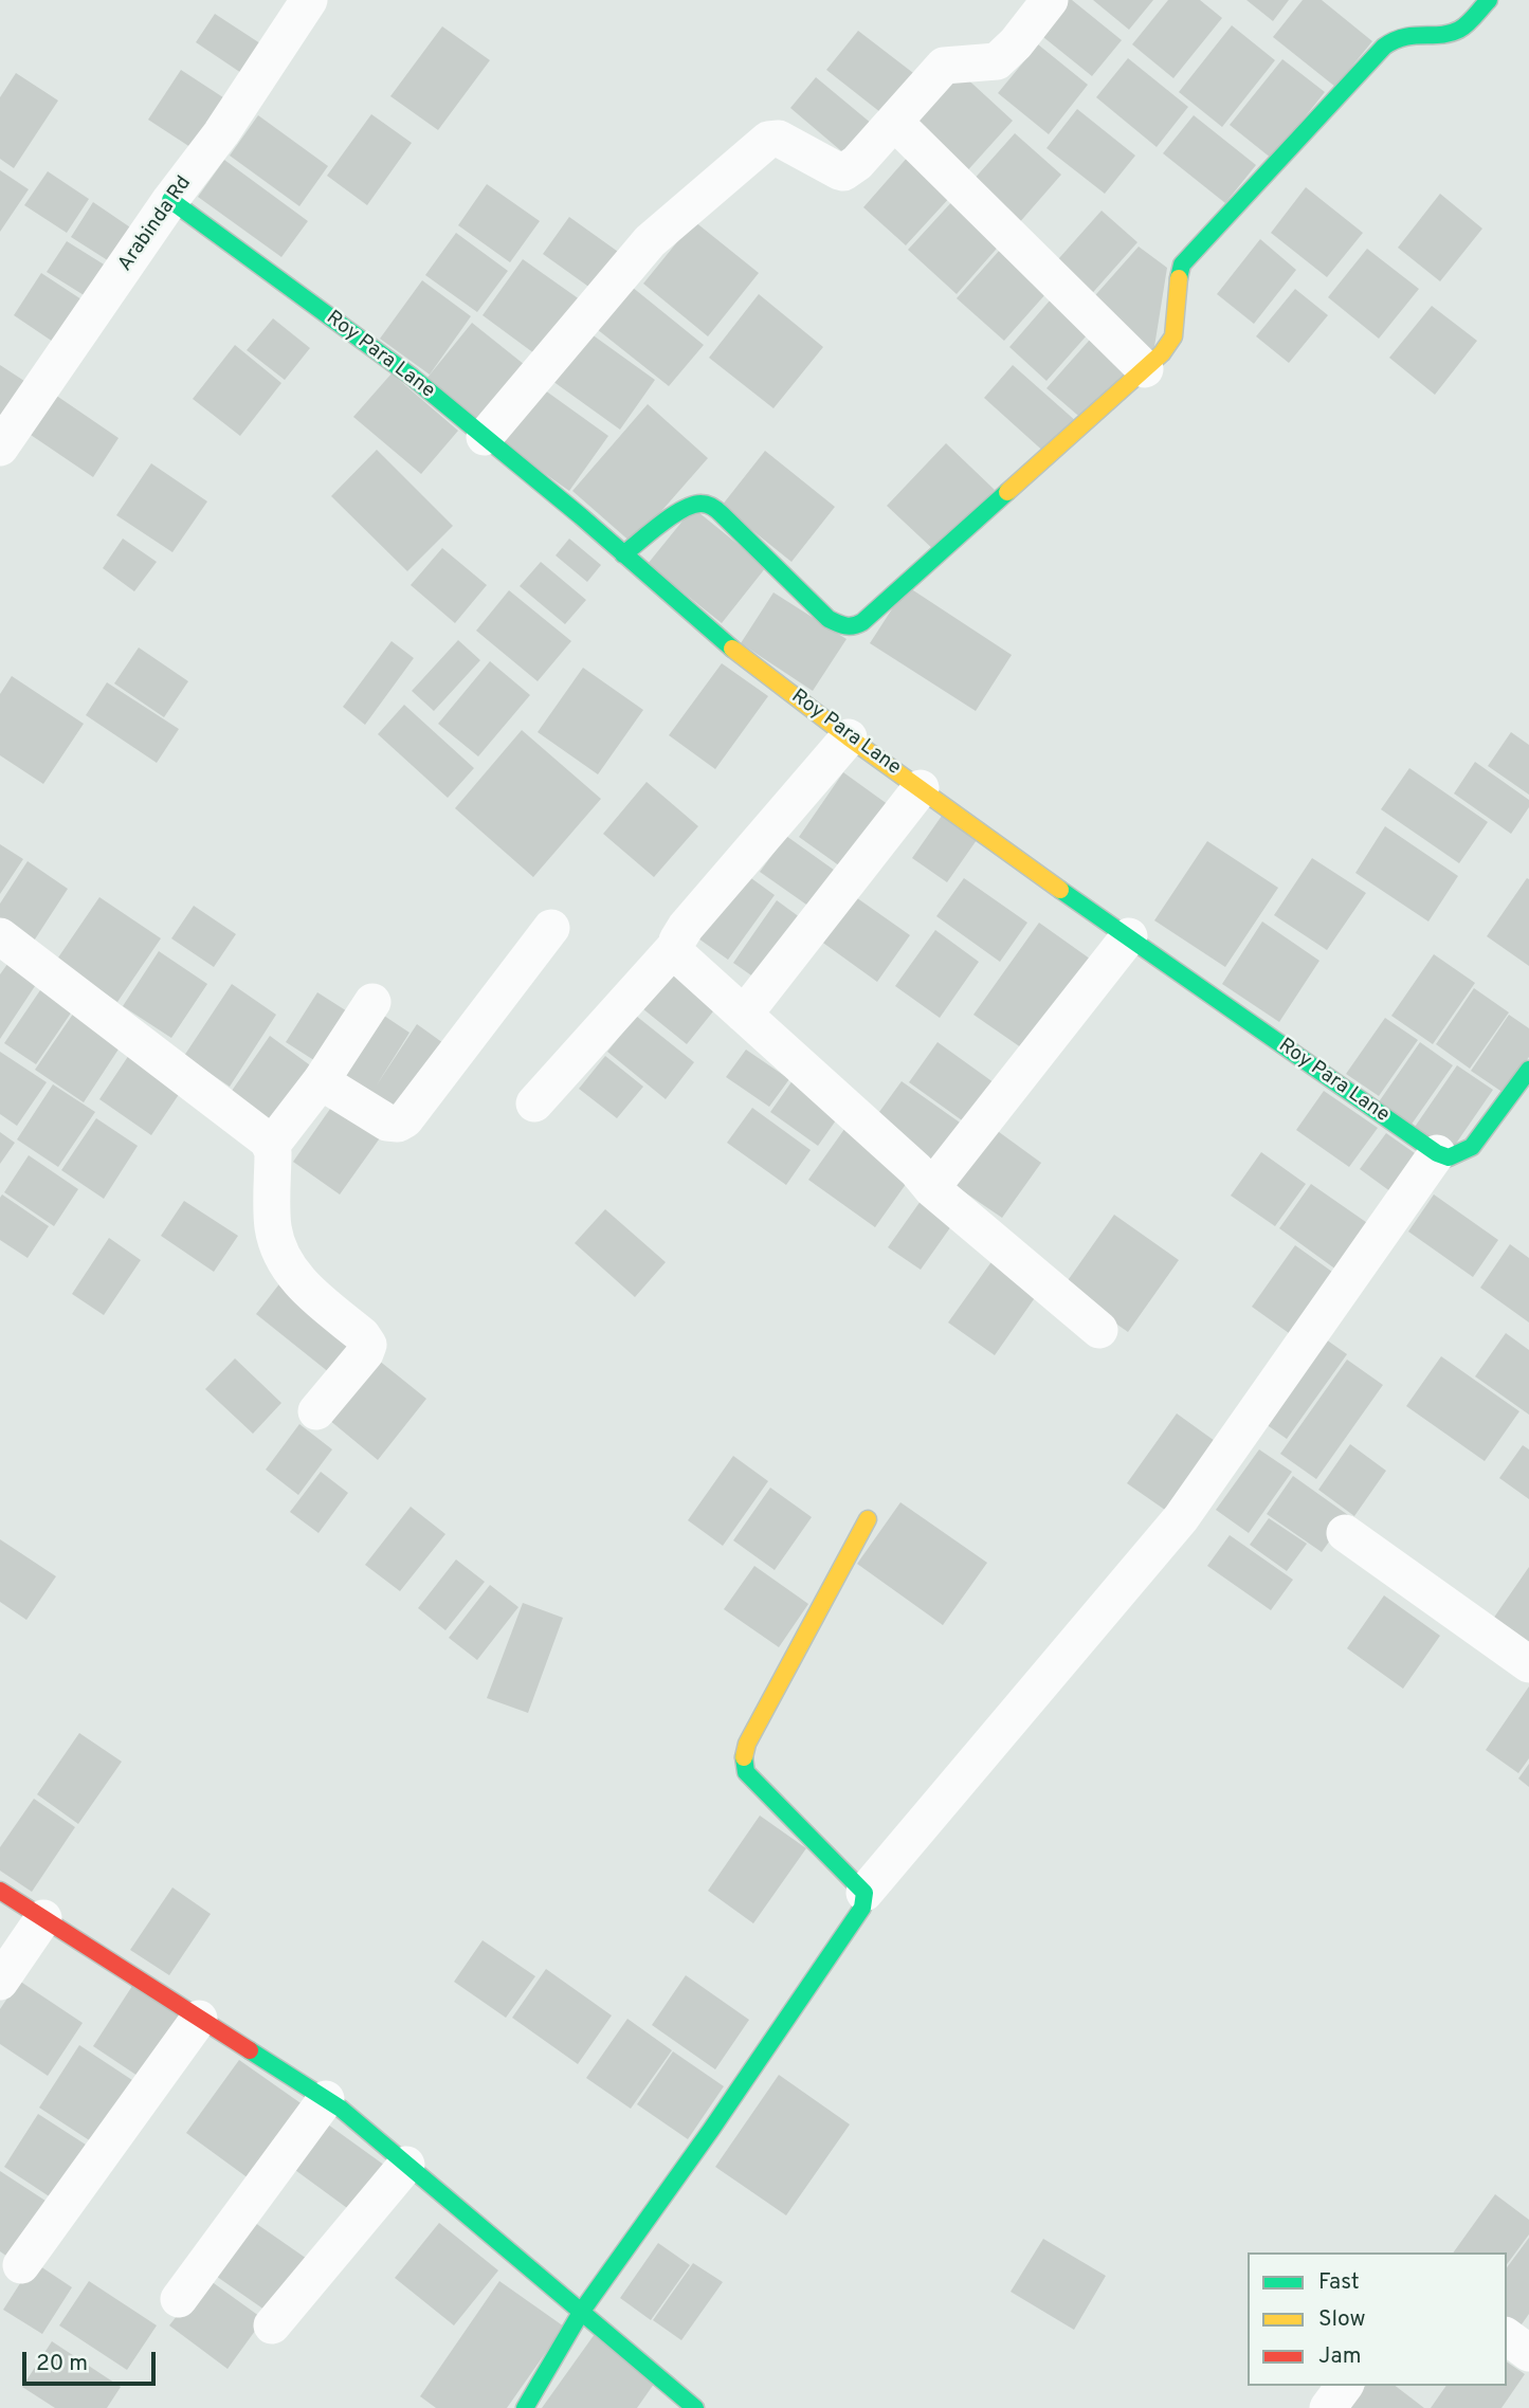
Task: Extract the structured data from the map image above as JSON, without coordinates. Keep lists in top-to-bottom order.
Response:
{
  "streets": {
    "street": ["Arabinda Rd", "Roy Para Lane"]
  },
  "crossings": [
    ["Arabinda Rd", "Roy Para Lane"]
  ],
  "legend": ["Fast", "Slow", "Jam"],
  "scale_bar": "20 m"
}
